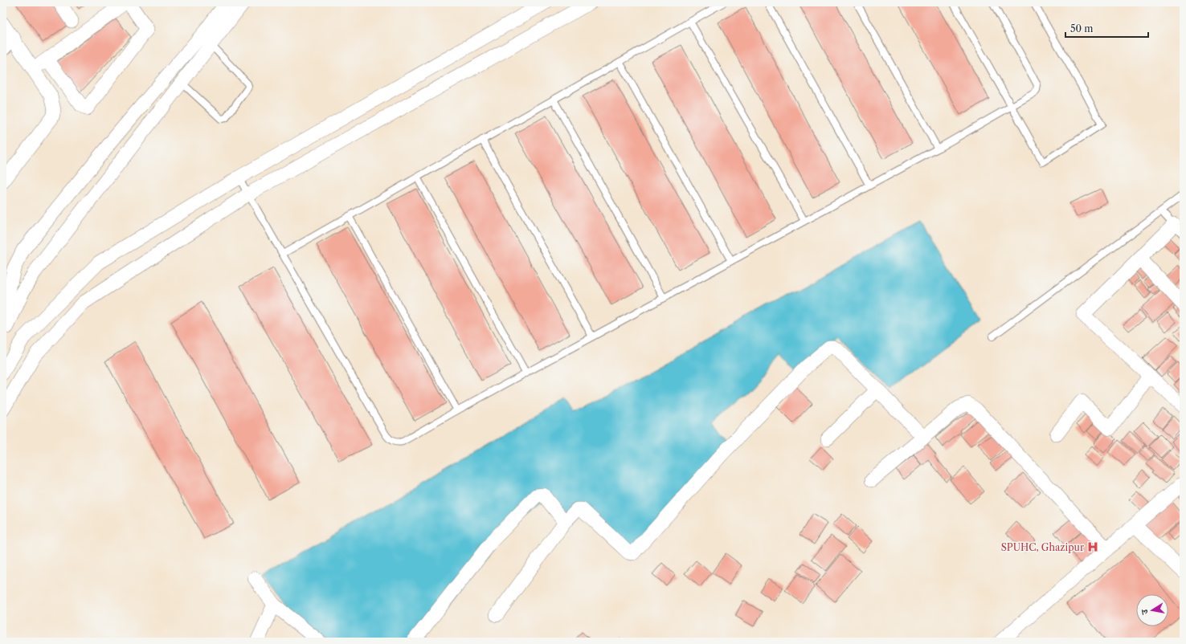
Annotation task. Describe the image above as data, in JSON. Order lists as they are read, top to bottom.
{
  "places": {
    "hospital": ["SPUHC, Ghazipur"]
  },
  "scale_bar": "50 m",
  "north": "left"
}
